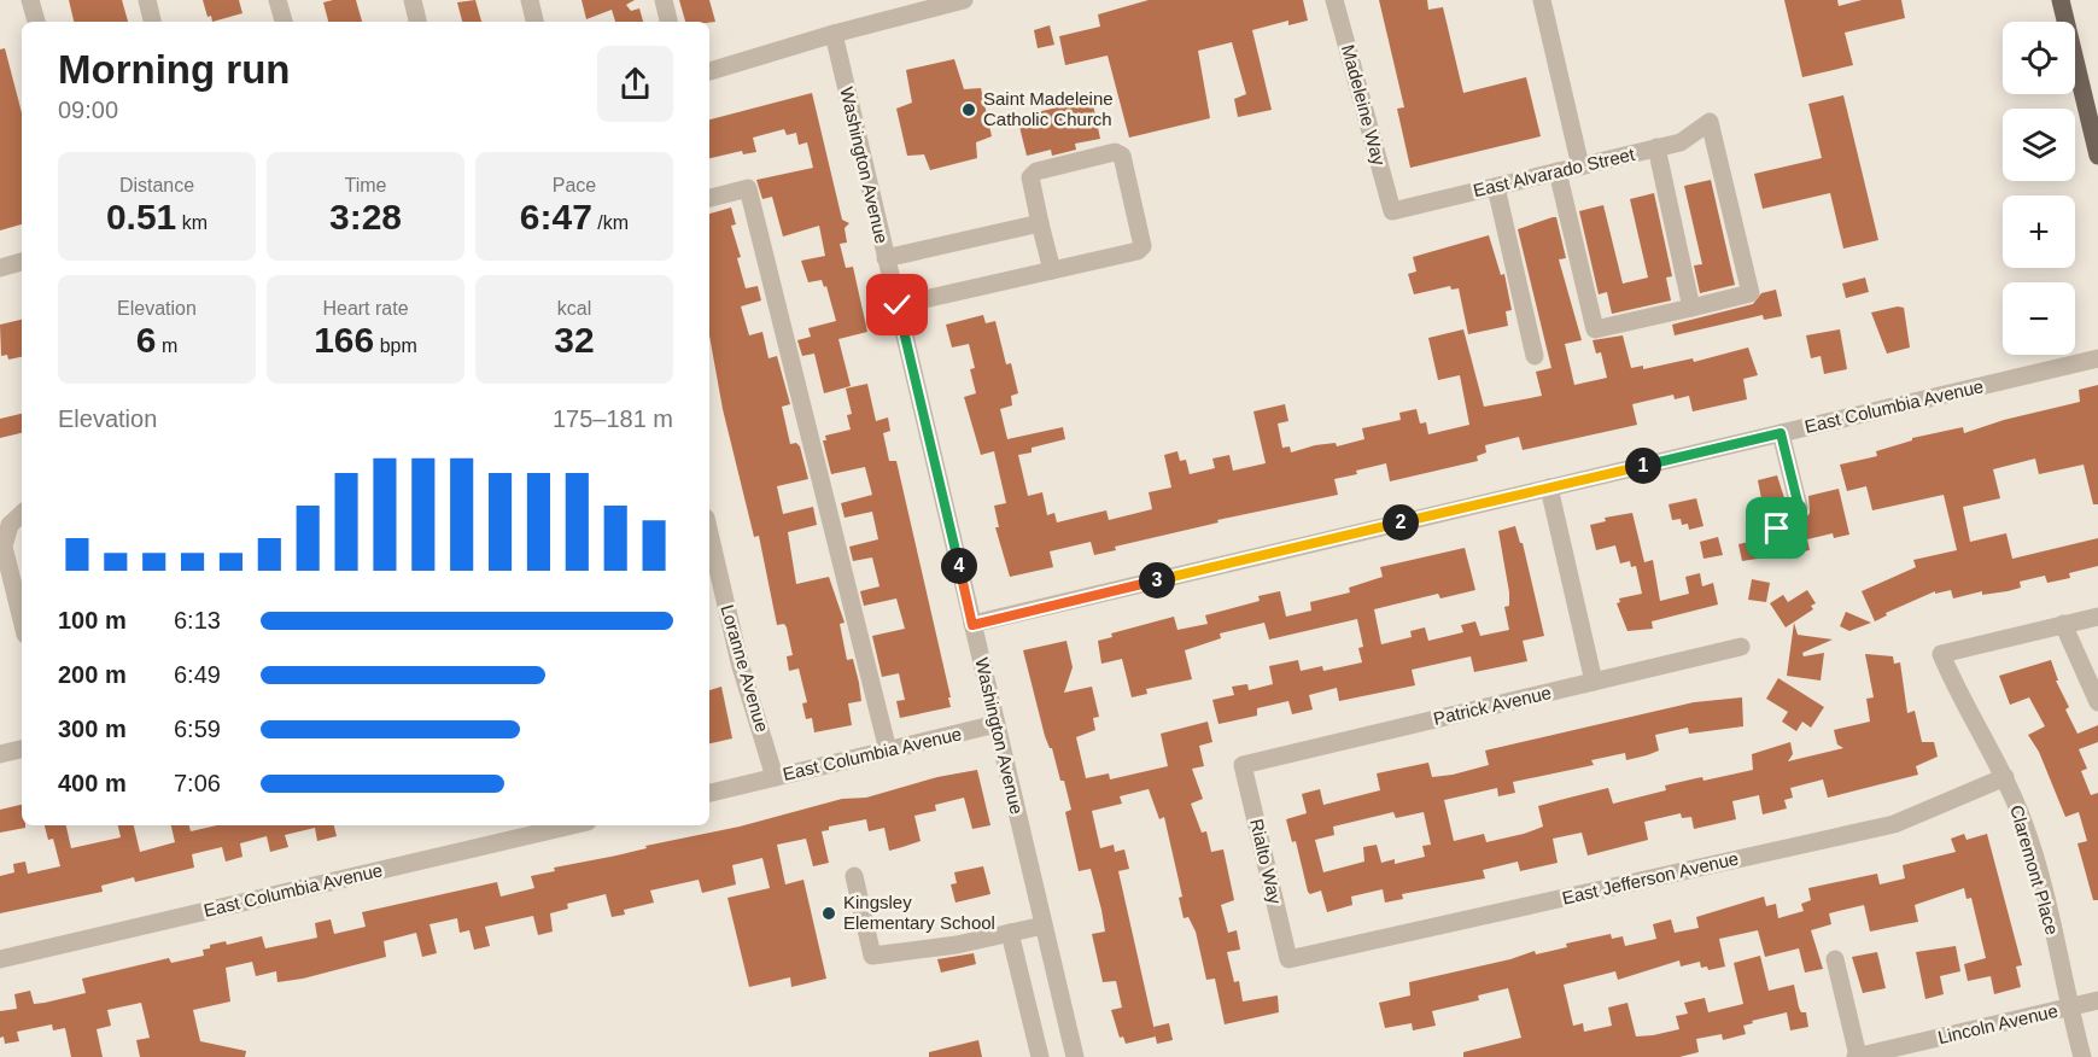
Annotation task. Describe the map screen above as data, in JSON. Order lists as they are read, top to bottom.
{
  "streets": {
    "street": [
      "Madeleine Way",
      "Washington Avenue",
      "East Alvarado Street",
      "East Columbia Avenue",
      "Loranne Avenue",
      "Patrick Avenue",
      "Rialto Way",
      "Claremont Place",
      "East Jefferson Avenue",
      "Lincoln Avenue"
    ]
  },
  "crossings": [
    ["Madeleine Way", "East Alvarado Street"],
    ["Washington Avenue", "East Columbia Avenue"],
    ["East Columbia Avenue", "Loranne Avenue"],
    ["Patrick Avenue", "Rialto Way"],
    ["Rialto Way", "East Jefferson Avenue"],
    ["Claremont Place", "East Jefferson Avenue"],
    ["Claremont Place", "Lincoln Avenue"]
  ],
  "places": ["Saint Madeleine Catholic Church", "Kingsley Elementary School"],
  "page": {
    "map_buttons": ["+", "−"],
    "heading": ["Morning run", "09:00"],
    "stats": [
      ["Distance", "0.51 km"],
      ["Time", "3:28"],
      ["Pace", "6:47 /km"],
      ["Elevation", "6 m"],
      ["Heart rate", "166 bpm"],
      ["kcal", "32"]
    ],
    "chart": ["Elevation", "175–181 m"],
    "pins": [
      "1",
      "2",
      "4",
      "3"
    ],
    "list": [
      {
        "name": "100 m",
        "note": "6:13"
      },
      {
        "name": "200 m",
        "note": "6:49"
      },
      {
        "name": "300 m",
        "note": "6:59"
      },
      {
        "name": "400 m",
        "note": "7:06"
      }
    ]
  }
}
